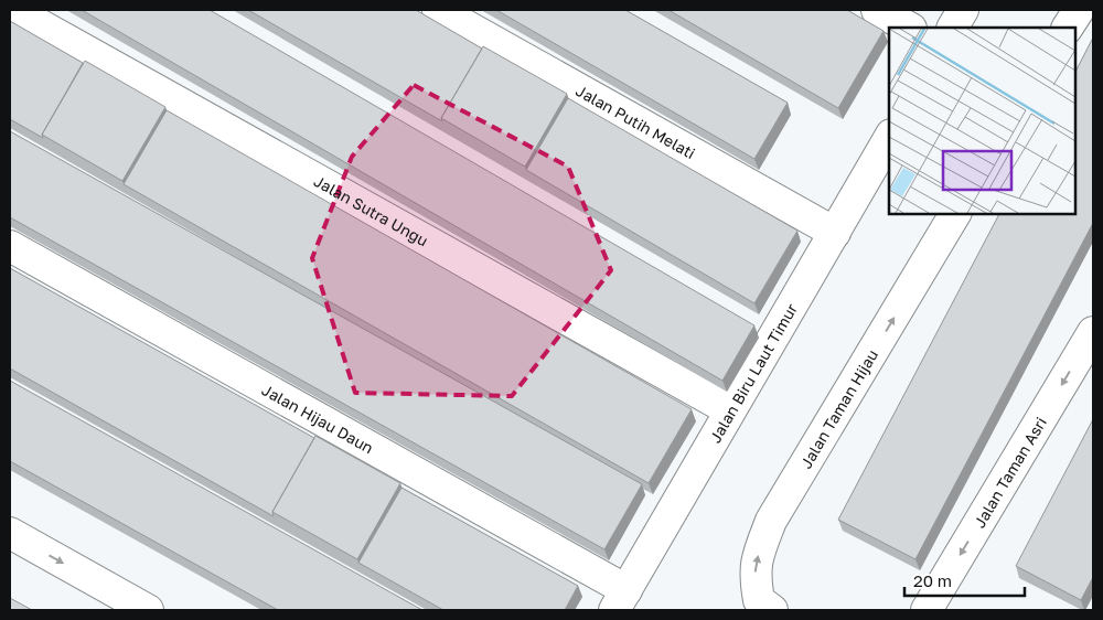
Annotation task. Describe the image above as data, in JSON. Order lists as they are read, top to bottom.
{
  "streets": {
    "street": [
      "Jalan Putih Melati",
      "Jalan Sutra Ungu",
      "Jalan Biru Laut Timur",
      "Jalan Taman Hijau",
      "Jalan Hijau Daun",
      "Jalan Taman Asri"
    ]
  },
  "crossings": [
    ["Jalan Putih Melati", "Jalan Biru Laut Timur"],
    ["Jalan Sutra Ungu", "Jalan Biru Laut Timur"],
    ["Jalan Biru Laut Timur", "Jalan Hijau Daun"]
  ],
  "one_way": ["Jalan Taman Hijau", "Jalan Taman Asri"],
  "scale_bar": "20 m"
}
